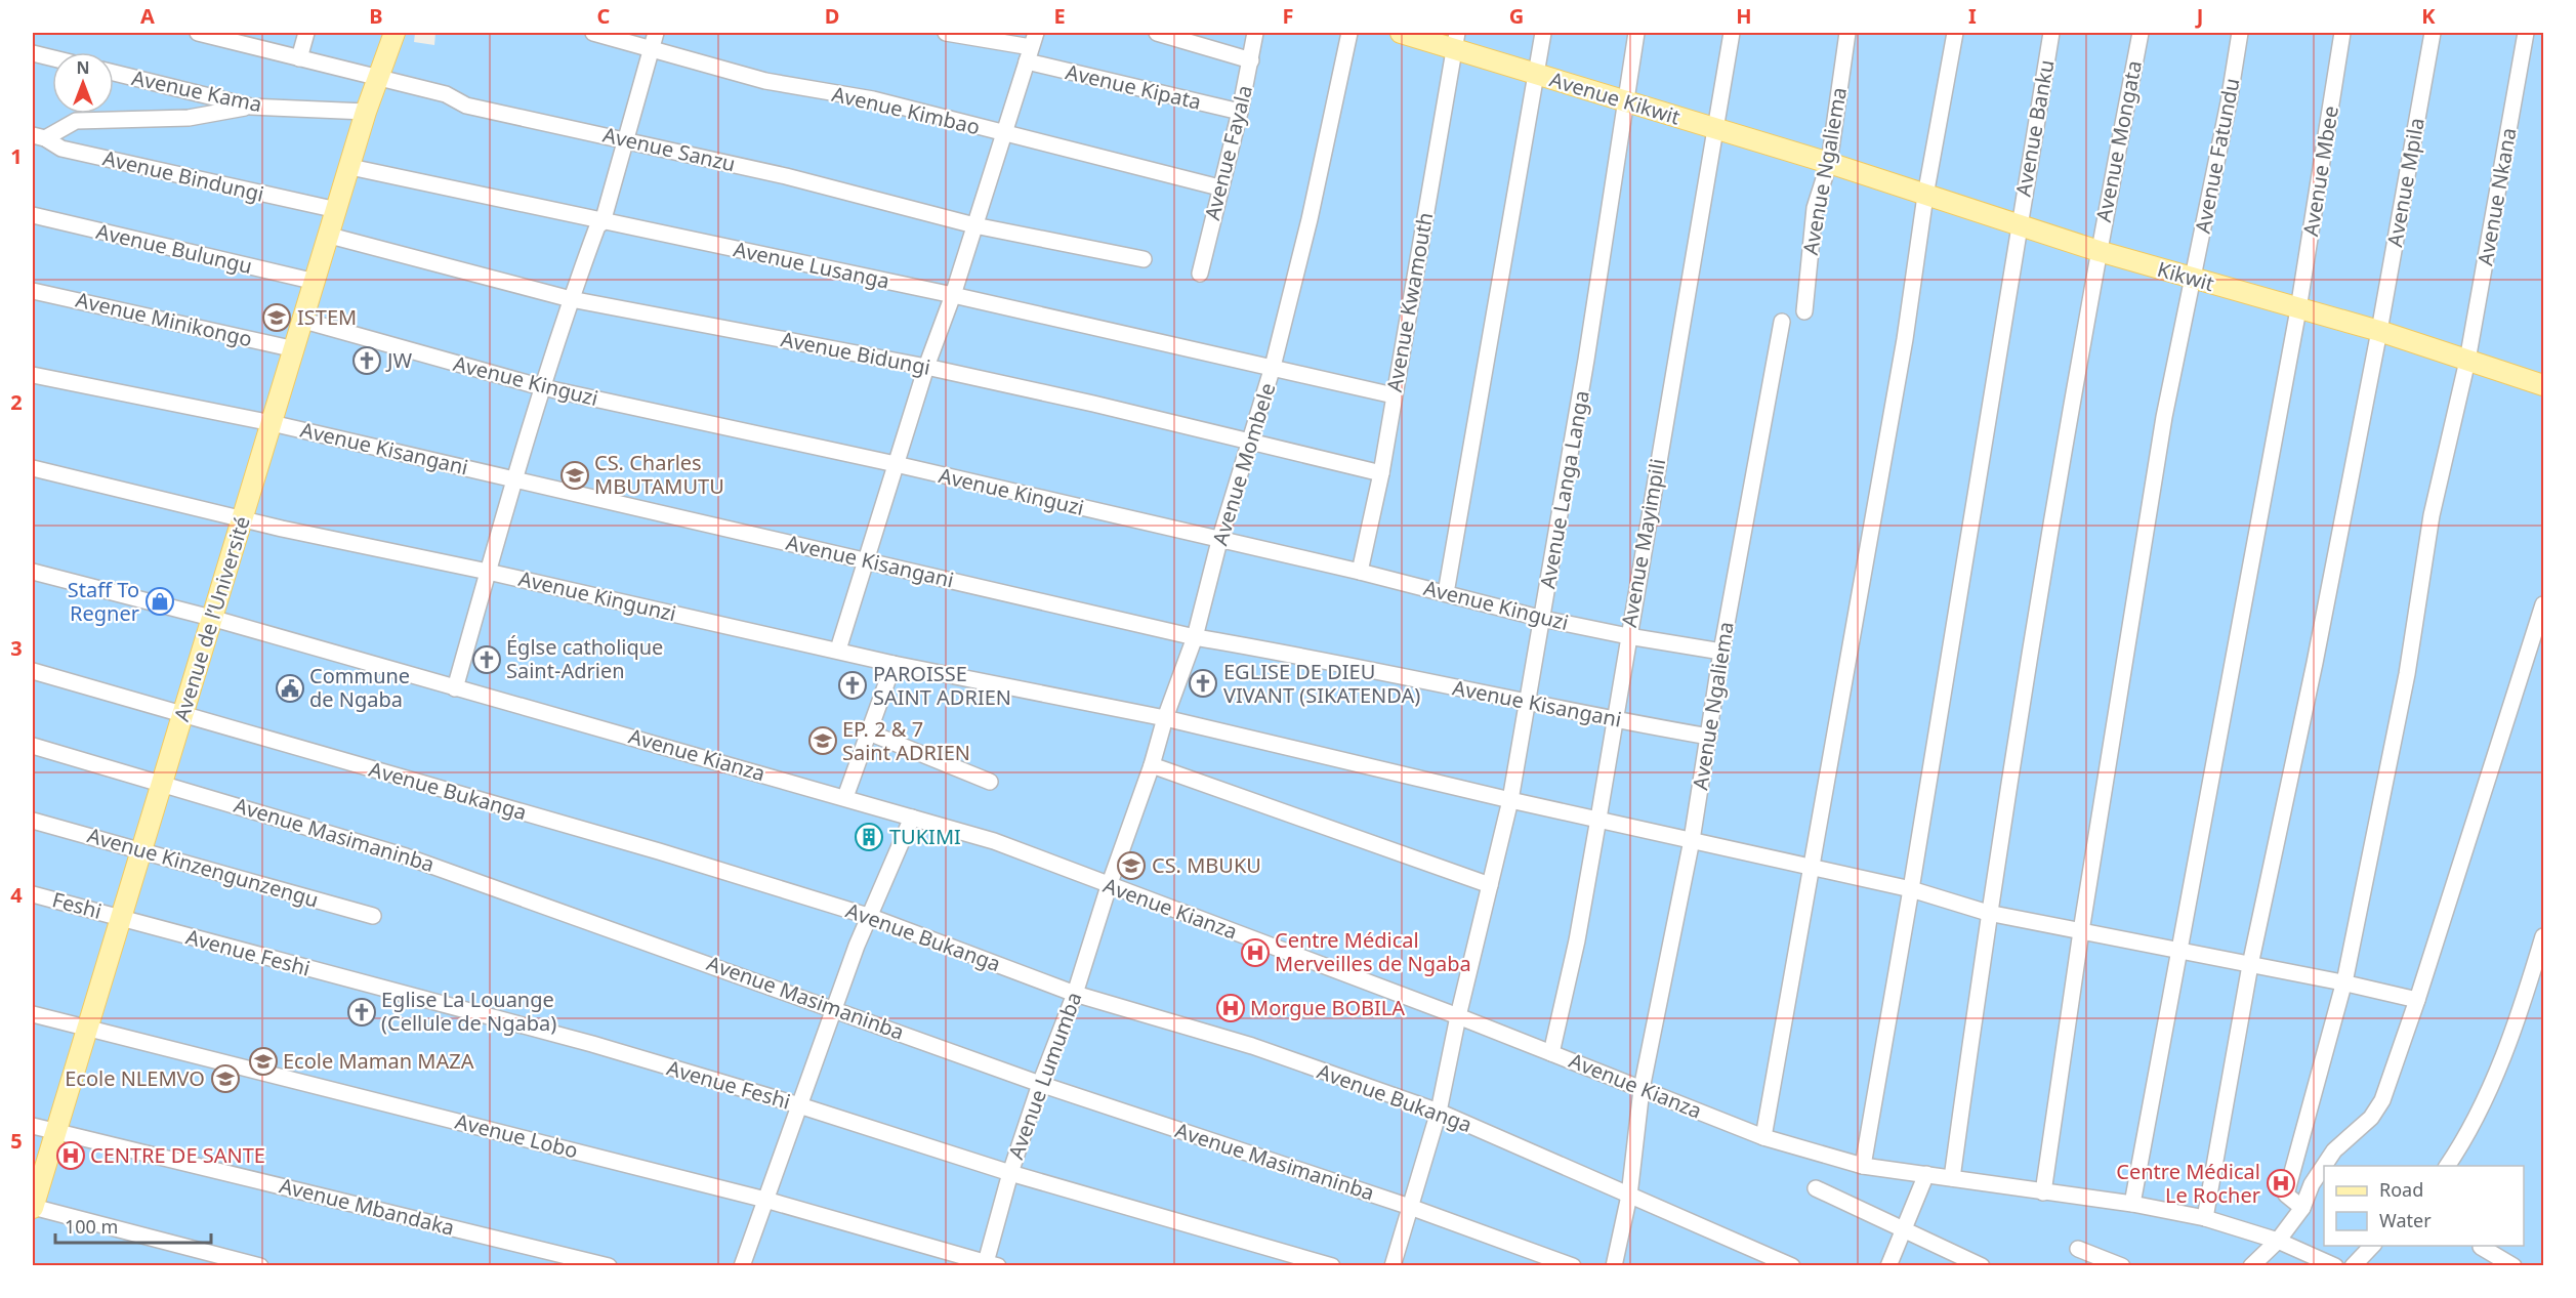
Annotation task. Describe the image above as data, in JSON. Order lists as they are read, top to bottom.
{
  "streets": {
    "main road": ["Avenue Kikwit", "Kikwit", "Avenue de l’Université"],
    "street": [
      "Avenue Kipata",
      "Avenue Kama",
      "Avenue Kimbao",
      "Avenue Banku",
      "Avenue Mongata",
      "Avenue Sanzu",
      "Avenue Fayala",
      "Avenue Fatundu",
      "Avenue Ngaliema",
      "Avenue Mbee",
      "Avenue Bindungi",
      "Avenue Mpila",
      "Avenue Nkana",
      "Avenue Bulungu",
      "Avenue Lusanga",
      "Avenue Kwamouth",
      "Avenue Minikongo",
      "Avenue Bidungi",
      "Avenue Kinguzi",
      "Avenue Kisangani",
      "Avenue Mombele",
      "Avenue Langa Langa",
      "Avenue Mayimpili",
      "Avenue Kingunzi",
      "Avenue Kianza",
      "Avenue Bukanga",
      "Avenue Masimaninba",
      "Avenue Kinzengunzengu",
      "Feshi",
      "Avenue Feshi",
      "Avenue Lumumba",
      "Avenue Lobo",
      "Avenue Mbandaka"
    ]
  },
  "crossings": [
    ["Avenue Kipata", "Avenue Fayala"],
    ["Avenue Kama", "Avenue de l’Université"],
    ["Avenue Kikwit", "Avenue Ngaliema"],
    ["Avenue Kikwit", "Kikwit"],
    ["Avenue Kikwit", "Avenue Kwamouth"],
    ["Avenue Kikwit", "Avenue Langa Langa"],
    ["Avenue Kikwit", "Avenue Mayimpili"],
    ["Avenue Kimbao", "Avenue Fayala"],
    ["Avenue Banku", "Kikwit"],
    ["Avenue Banku", "Avenue Kingunzi"],
    ["Avenue Banku", "Avenue Kianza"],
    ["Avenue Mongata", "Kikwit"],
    ["Avenue Mongata", "Avenue Kingunzi"],
    ["Avenue Mongata", "Avenue Kianza"],
    ["Avenue Sanzu", "Avenue de l’Université"],
    ["Avenue Fatundu", "Kikwit"],
    ["Avenue Fatundu", "Avenue Kingunzi"],
    ["Avenue Fatundu", "Avenue Kianza"],
    ["Avenue Ngaliema", "Kikwit"],
    ["Avenue Ngaliema", "Avenue Kinguzi"],
    ["Avenue Ngaliema", "Avenue Kisangani"],
    ["Avenue Ngaliema", "Avenue Kingunzi"],
    ["Avenue Ngaliema", "Avenue Kianza"],
    ["Avenue Ngaliema", "Avenue Bukanga"],
    ["Avenue Mbee", "Kikwit"],
    ["Avenue Mbee", "Avenue Kingunzi"],
    ["Avenue Mbee", "Avenue Kianza"],
    ["Avenue Bindungi", "Avenue de l’Université"],
    ["Avenue Mpila", "Kikwit"],
    ["Avenue Mpila", "Avenue Kingunzi"],
    ["Avenue Mpila", "Avenue Kianza"],
    ["Avenue Nkana", "Kikwit"],
    ["Avenue Nkana", "Avenue Kingunzi"],
    ["Avenue Bulungu", "Avenue de l’Université"],
    ["Avenue Lusanga", "Avenue Kwamouth"],
    ["Avenue Lusanga", "Avenue Mombele"],
    ["Avenue Lusanga", "Avenue de l’Université"],
    ["Avenue Kwamouth", "Avenue Bidungi"],
    ["Avenue Kwamouth", "Avenue Kinguzi"],
    ["Avenue Minikongo", "Avenue de l’Université"],
    ["Avenue Bidungi", "Avenue Mombele"],
    ["Avenue Bidungi", "Avenue de l’Université"],
    ["Avenue Kinguzi", "Avenue Mombele"],
    ["Avenue Kinguzi", "Avenue Langa Langa"],
    ["Avenue Kinguzi", "Avenue Mayimpili"],
    ["Avenue Kinguzi", "Avenue de l’Université"],
    ["Avenue Kisangani", "Avenue Mombele"],
    ["Avenue Kisangani", "Avenue Langa Langa"],
    ["Avenue Kisangani", "Avenue Mayimpili"],
    ["Avenue Kisangani", "Avenue de l’Université"],
    ["Avenue Mombele", "Avenue Kingunzi"],
    ["Avenue Mombele", "Avenue Kianza"],
    ["Avenue Mombele", "Avenue Lumumba"],
    ["Avenue Langa Langa", "Avenue Kingunzi"],
    ["Avenue Langa Langa", "Avenue Kianza"],
    ["Avenue Langa Langa", "Avenue Bukanga"],
    ["Avenue Langa Langa", "Avenue Masimaninba"],
    ["Avenue Mayimpili", "Avenue Kingunzi"],
    ["Avenue Mayimpili", "Avenue Kianza"],
    ["Avenue Kingunzi", "Avenue de l’Université"],
    ["Avenue de l’Université", "Avenue Kianza"],
    ["Avenue de l’Université", "Avenue Bukanga"],
    ["Avenue de l’Université", "Avenue Masimaninba"],
    ["Avenue de l’Université", "Avenue Kinzengunzengu"],
    ["Avenue de l’Université", "Feshi"],
    ["Avenue de l’Université", "Avenue Feshi"],
    ["Avenue de l’Université", "Avenue Lobo"],
    ["Avenue de l’Université", "Avenue Mbandaka"],
    ["Avenue Kianza", "Avenue Lumumba"],
    ["Avenue Bukanga", "Avenue Lumumba"],
    ["Avenue Masimaninba", "Avenue Lumumba"],
    ["Feshi", "Avenue Feshi"],
    ["Avenue Feshi", "Avenue Lumumba"],
    ["Avenue Lumumba", "Avenue Lobo"]
  ],
  "places": {
    "school or university": [
      "ISTEM",
      "CS. Charles MBUTAMUTU",
      "EP. 2 & 7 Saint ADRIEN",
      "CS. MBUKU",
      "Ecole Maman MAZA",
      "Ecole NLEMVO"
    ],
    "church": [
      "JW",
      "Églse catholique Saint-Adrien",
      "EGLISE DE DIEU VIVANT (SIKATENDA)",
      "PAROISSE SAINT ADRIEN",
      "Eglise La Louange (Cellule de Ngaba)"
    ],
    "shop": ["Staff To Regner"],
    "public building": ["Commune de Ngaba"],
    "building": ["TUKIMI"],
    "hospital": [
      "Centre Médical Merveilles de Ngaba",
      "Morgue BOBILA",
      "CENTRE DE SANTE",
      "Centre Médical Le Rocher"
    ]
  },
  "legend": ["Road", "Water"],
  "scale_bar": "100 m",
  "north": "top",
  "grid": {
    "columns": [
      "A",
      "B",
      "C",
      "D",
      "E",
      "F",
      "G",
      "H",
      "I",
      "J",
      "K"
    ],
    "rows": [
      "1",
      "2",
      "3",
      "4",
      "5"
    ]
  }
}
